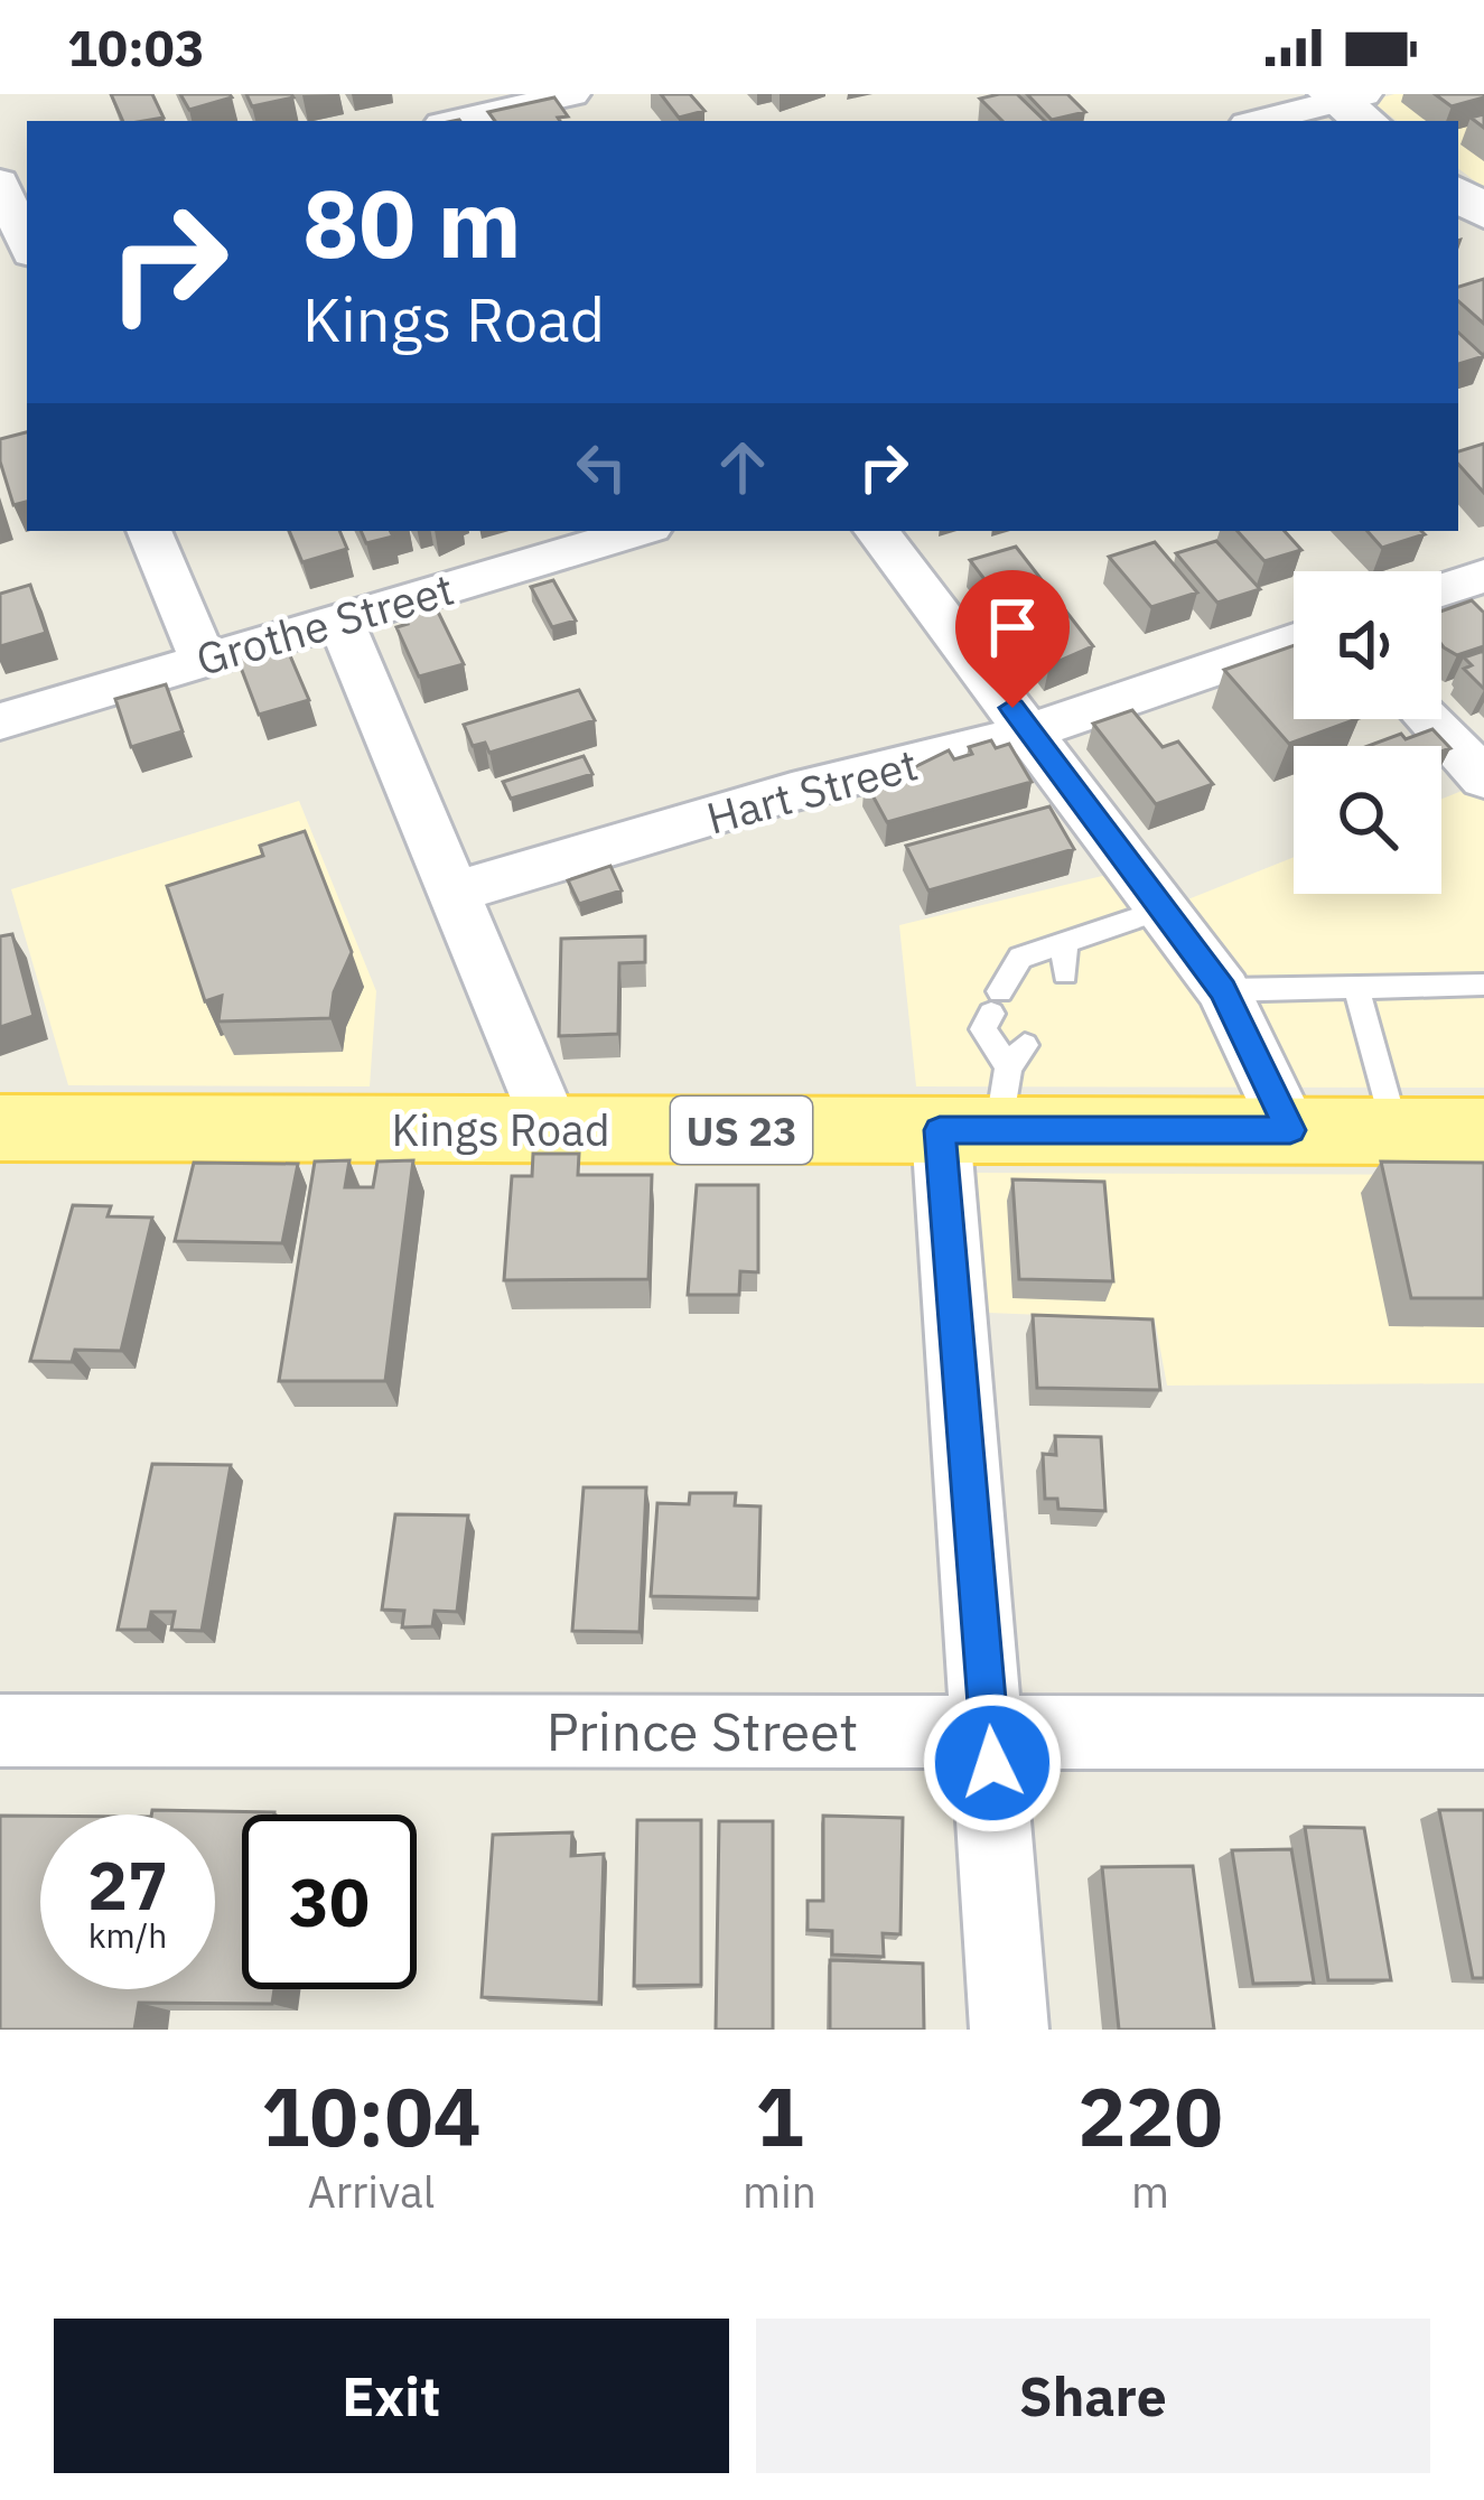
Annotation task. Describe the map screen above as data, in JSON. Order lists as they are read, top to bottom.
{
  "streets": {
    "main road": ["Kings Road", "US 23"],
    "street": ["Grothe Street", "Hart Street", "Prince Street"]
  },
  "page": {
    "status": "10:03",
    "turn": ["80 m", "Kings Road"],
    "speed": "27 km/h",
    "limit": "30",
    "eta": [
      "10:04",
      "Arrival",
      "1",
      "min",
      "220",
      "m"
    ],
    "buttons": ["Exit", "Share"]
  }
}
